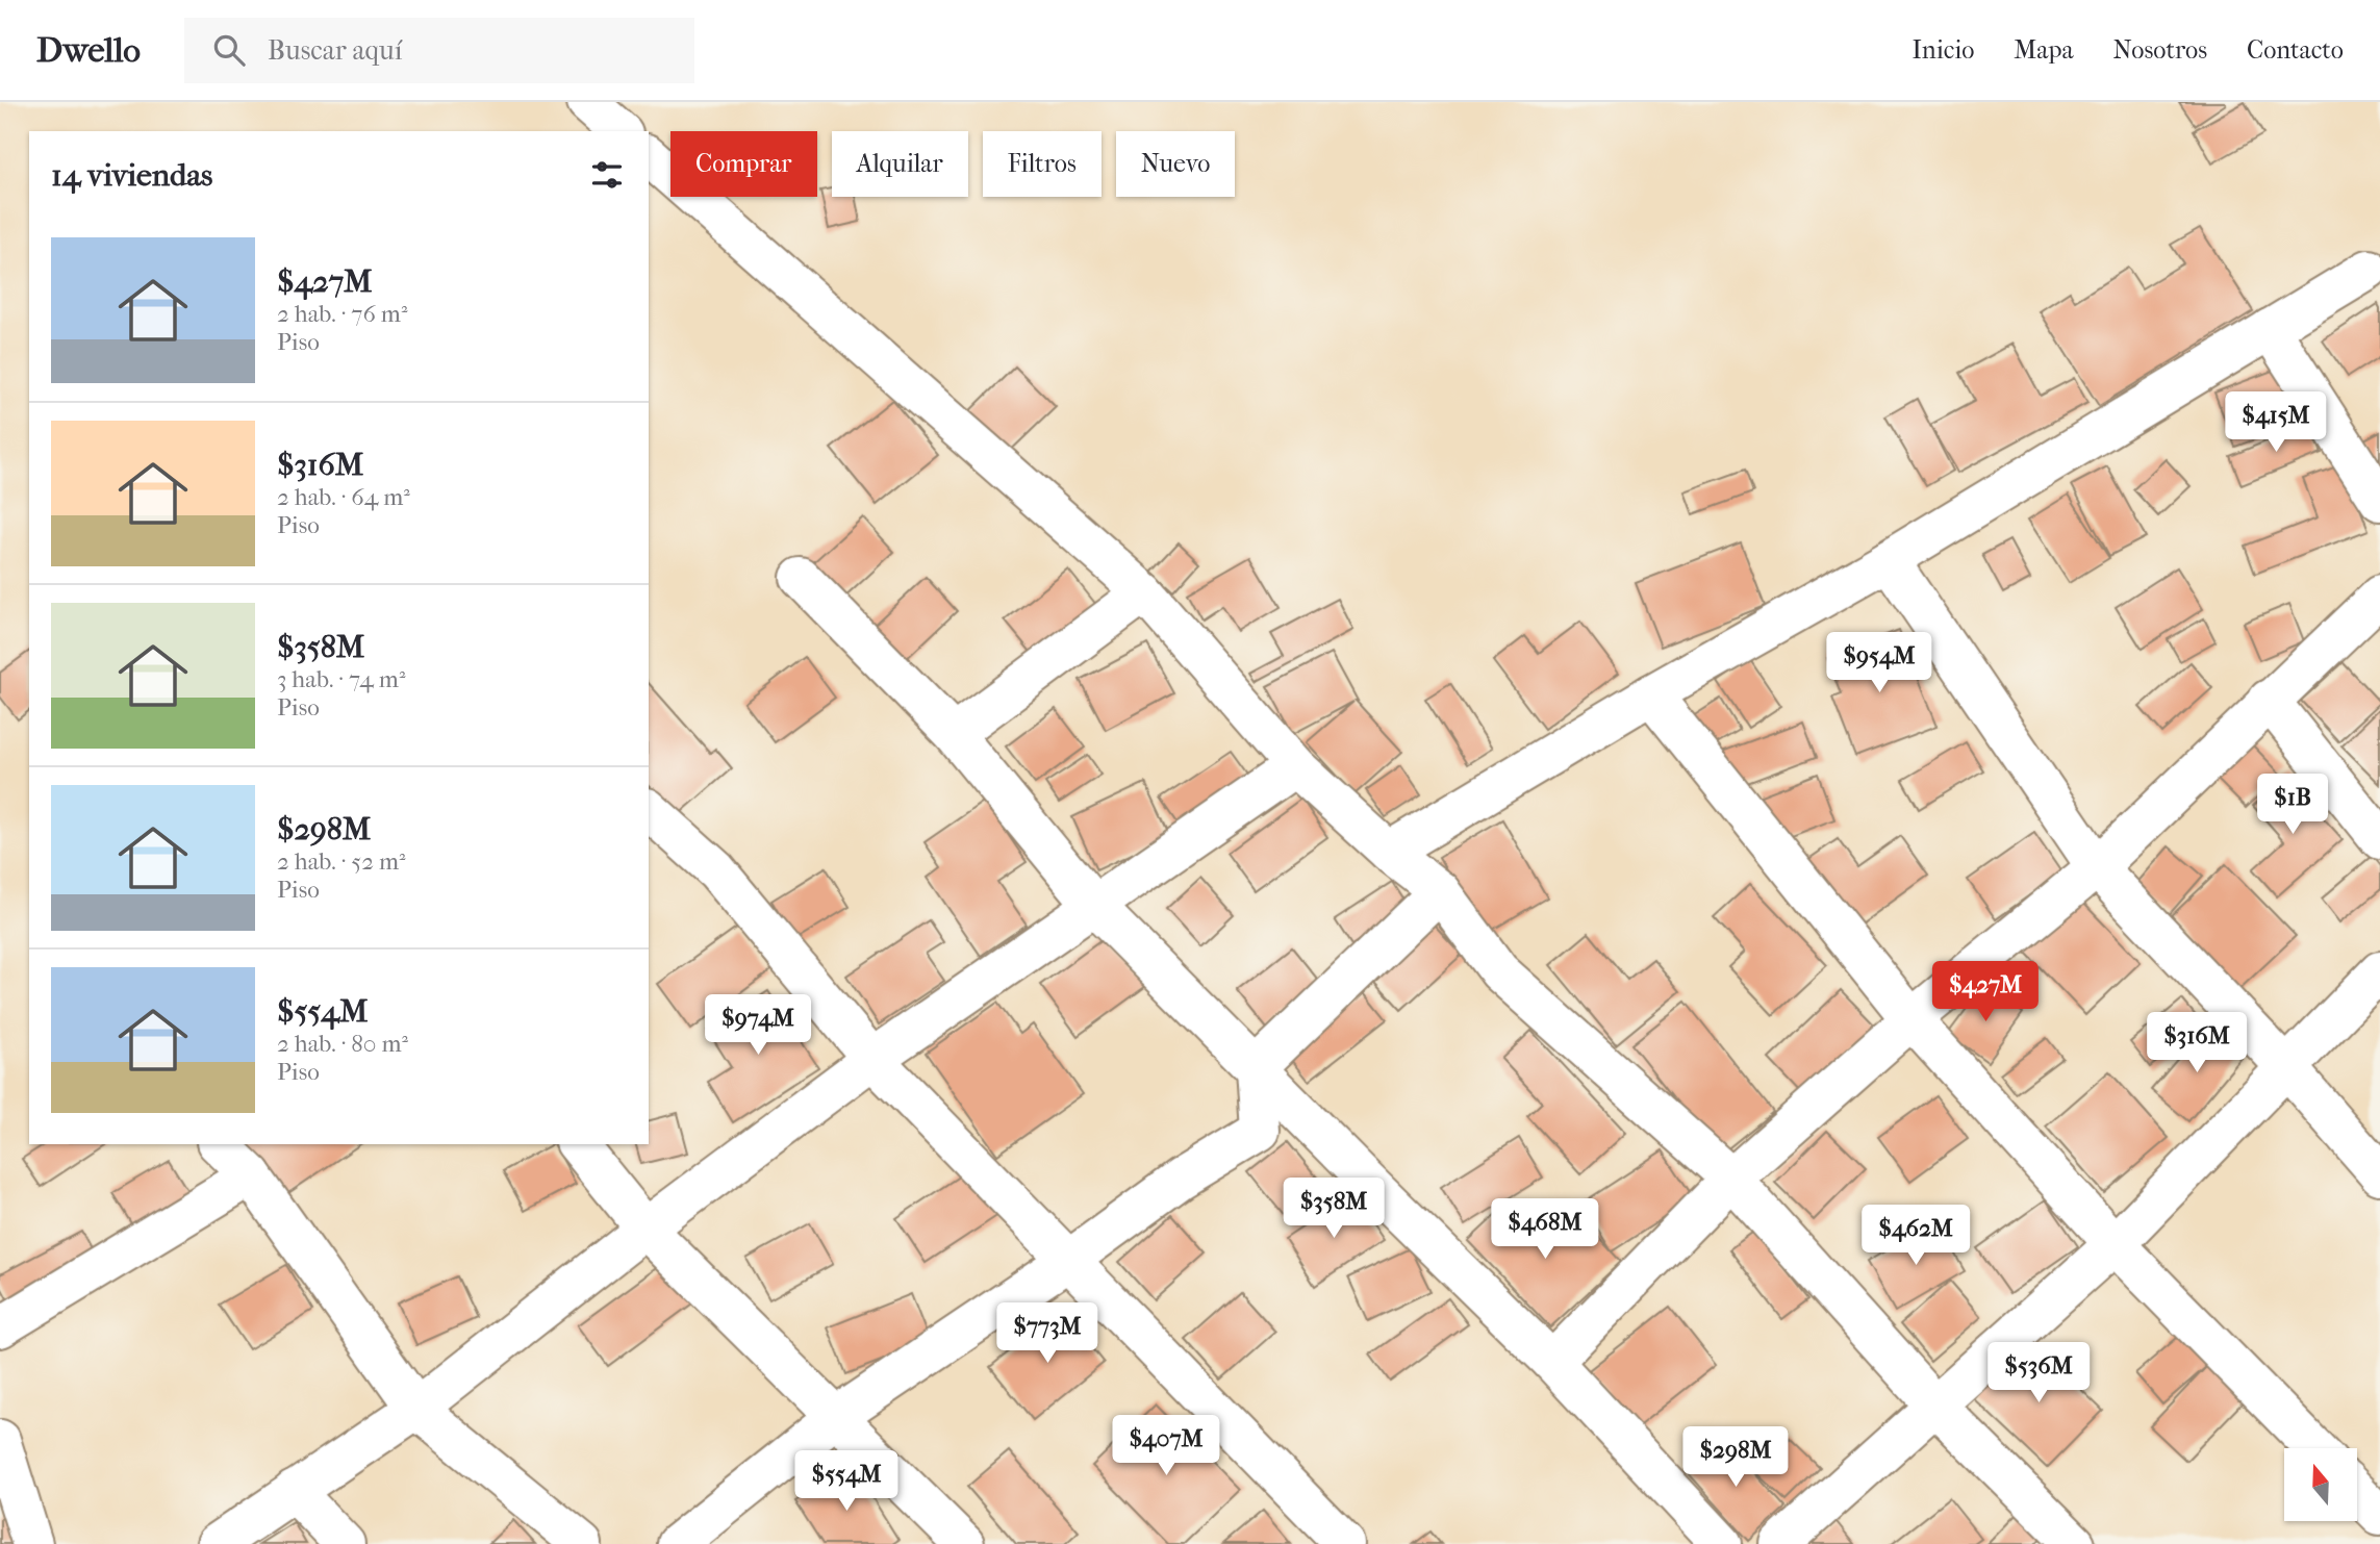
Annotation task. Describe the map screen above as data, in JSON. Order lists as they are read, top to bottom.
{
  "north": "top",
  "page": {
    "header": "Dwello",
    "search": "Buscar aquí",
    "nav": [
      "Inicio",
      "Mapa",
      "Nosotros",
      "Contacto"
    ],
    "chip": [
      "Comprar",
      "Alquilar",
      "Filtros",
      "Nuevo"
    ],
    "heading": "14 viviendas",
    "list": [
      {
        "name": "$427M",
        "note": "2 hab. · 76 m² · Piso"
      },
      {
        "name": "$316M",
        "note": "2 hab. · 64 m² · Piso"
      },
      {
        "name": "$358M",
        "note": "3 hab. · 74 m² · Piso"
      },
      {
        "name": "$298M",
        "note": "2 hab. · 52 m² · Piso"
      },
      {
        "name": "$554M",
        "note": "2 hab. · 80 m² · Piso"
      }
    ],
    "price": [
      "$415M",
      "$954M",
      "$1B",
      "$427M",
      "$974M",
      "$316M",
      "$358M",
      "$468M",
      "$462M",
      "$773M",
      "$536M",
      "$407M",
      "$298M",
      "$554M"
    ]
  }
}
